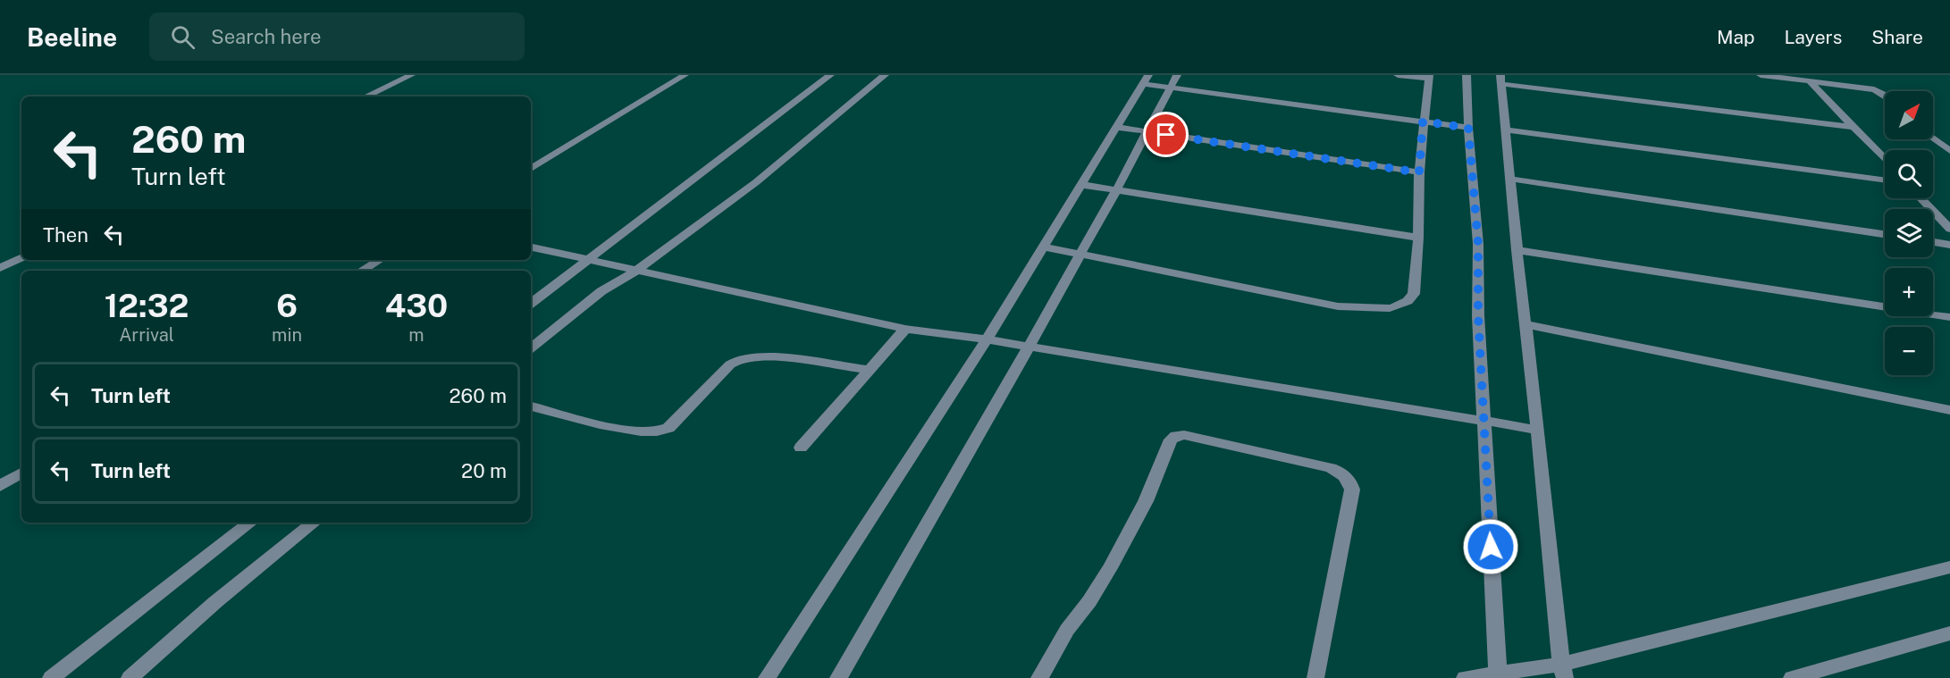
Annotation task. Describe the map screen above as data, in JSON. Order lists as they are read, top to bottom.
{
  "north": "top right",
  "page": {
    "header": "Beeline",
    "search": "Search here",
    "nav": ["Map", "Layers", "Share"],
    "map_buttons": ["+", "−"],
    "turn": ["260 m", "Turn left"],
    "then": "Then",
    "eta": [
      "12:32",
      "Arrival",
      "6",
      "min",
      "430",
      "m"
    ],
    "list": [
      {
        "name": "Turn left",
        "value": "260 m"
      },
      {
        "name": "Turn left",
        "value": "20 m"
      }
    ]
  }
}
